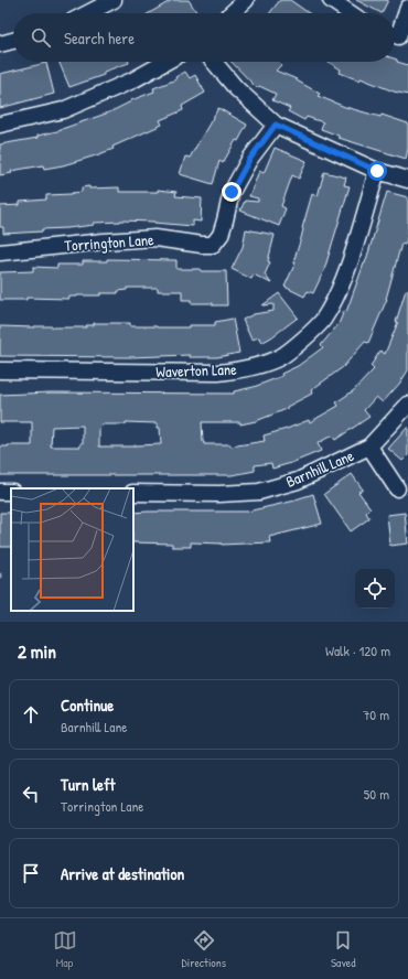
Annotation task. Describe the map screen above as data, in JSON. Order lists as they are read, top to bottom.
{
  "streets": {
    "street": ["Torrington Lane", "Waverton Lane", "Barnhill Lane"]
  },
  "page": {
    "search": "Search here",
    "heading": ["2 min", "Walk · 120 m"],
    "list": [
      ["Continue", "Barnhill Lane", "70 m"],
      ["Turn left", "Torrington Lane", "50 m"],
      "Arrive at destination"
    ],
    "nav": ["Map", "Directions", "Saved"]
  }
}
